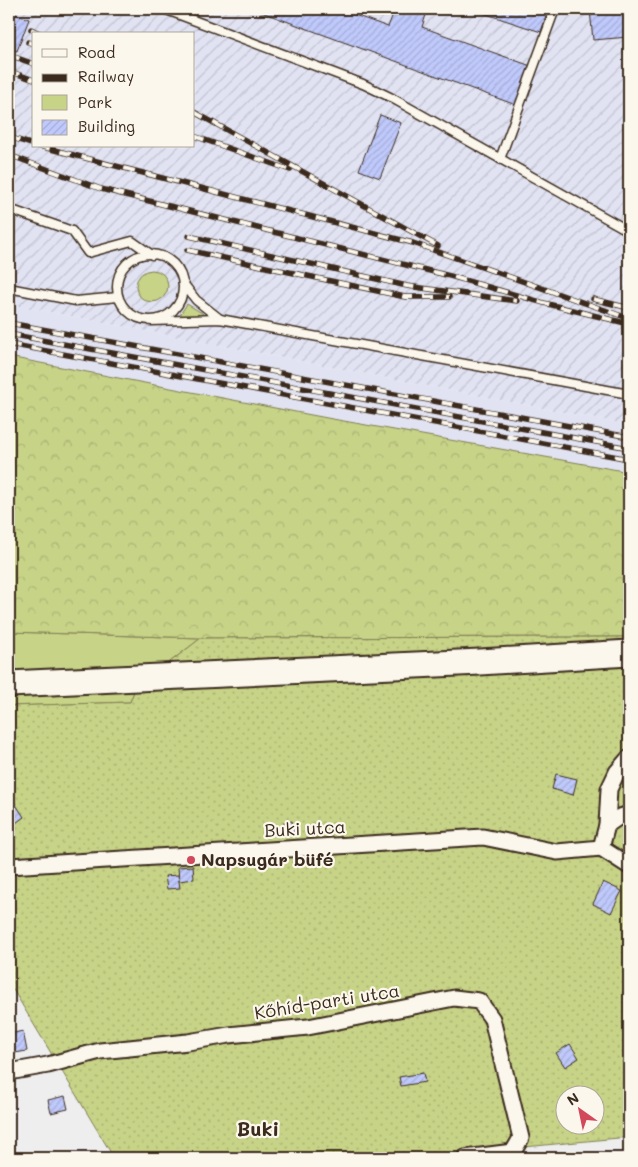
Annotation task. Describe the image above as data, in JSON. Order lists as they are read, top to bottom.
{
  "streets": {
    "street": ["Buki utca", "Kőhíd-parti utca"]
  },
  "districts": ["Buki"],
  "places": ["Napsugár büfé"],
  "legend": [
    "Road",
    "Railway",
    "Park",
    "Building"
  ],
  "north": "top left"
}
